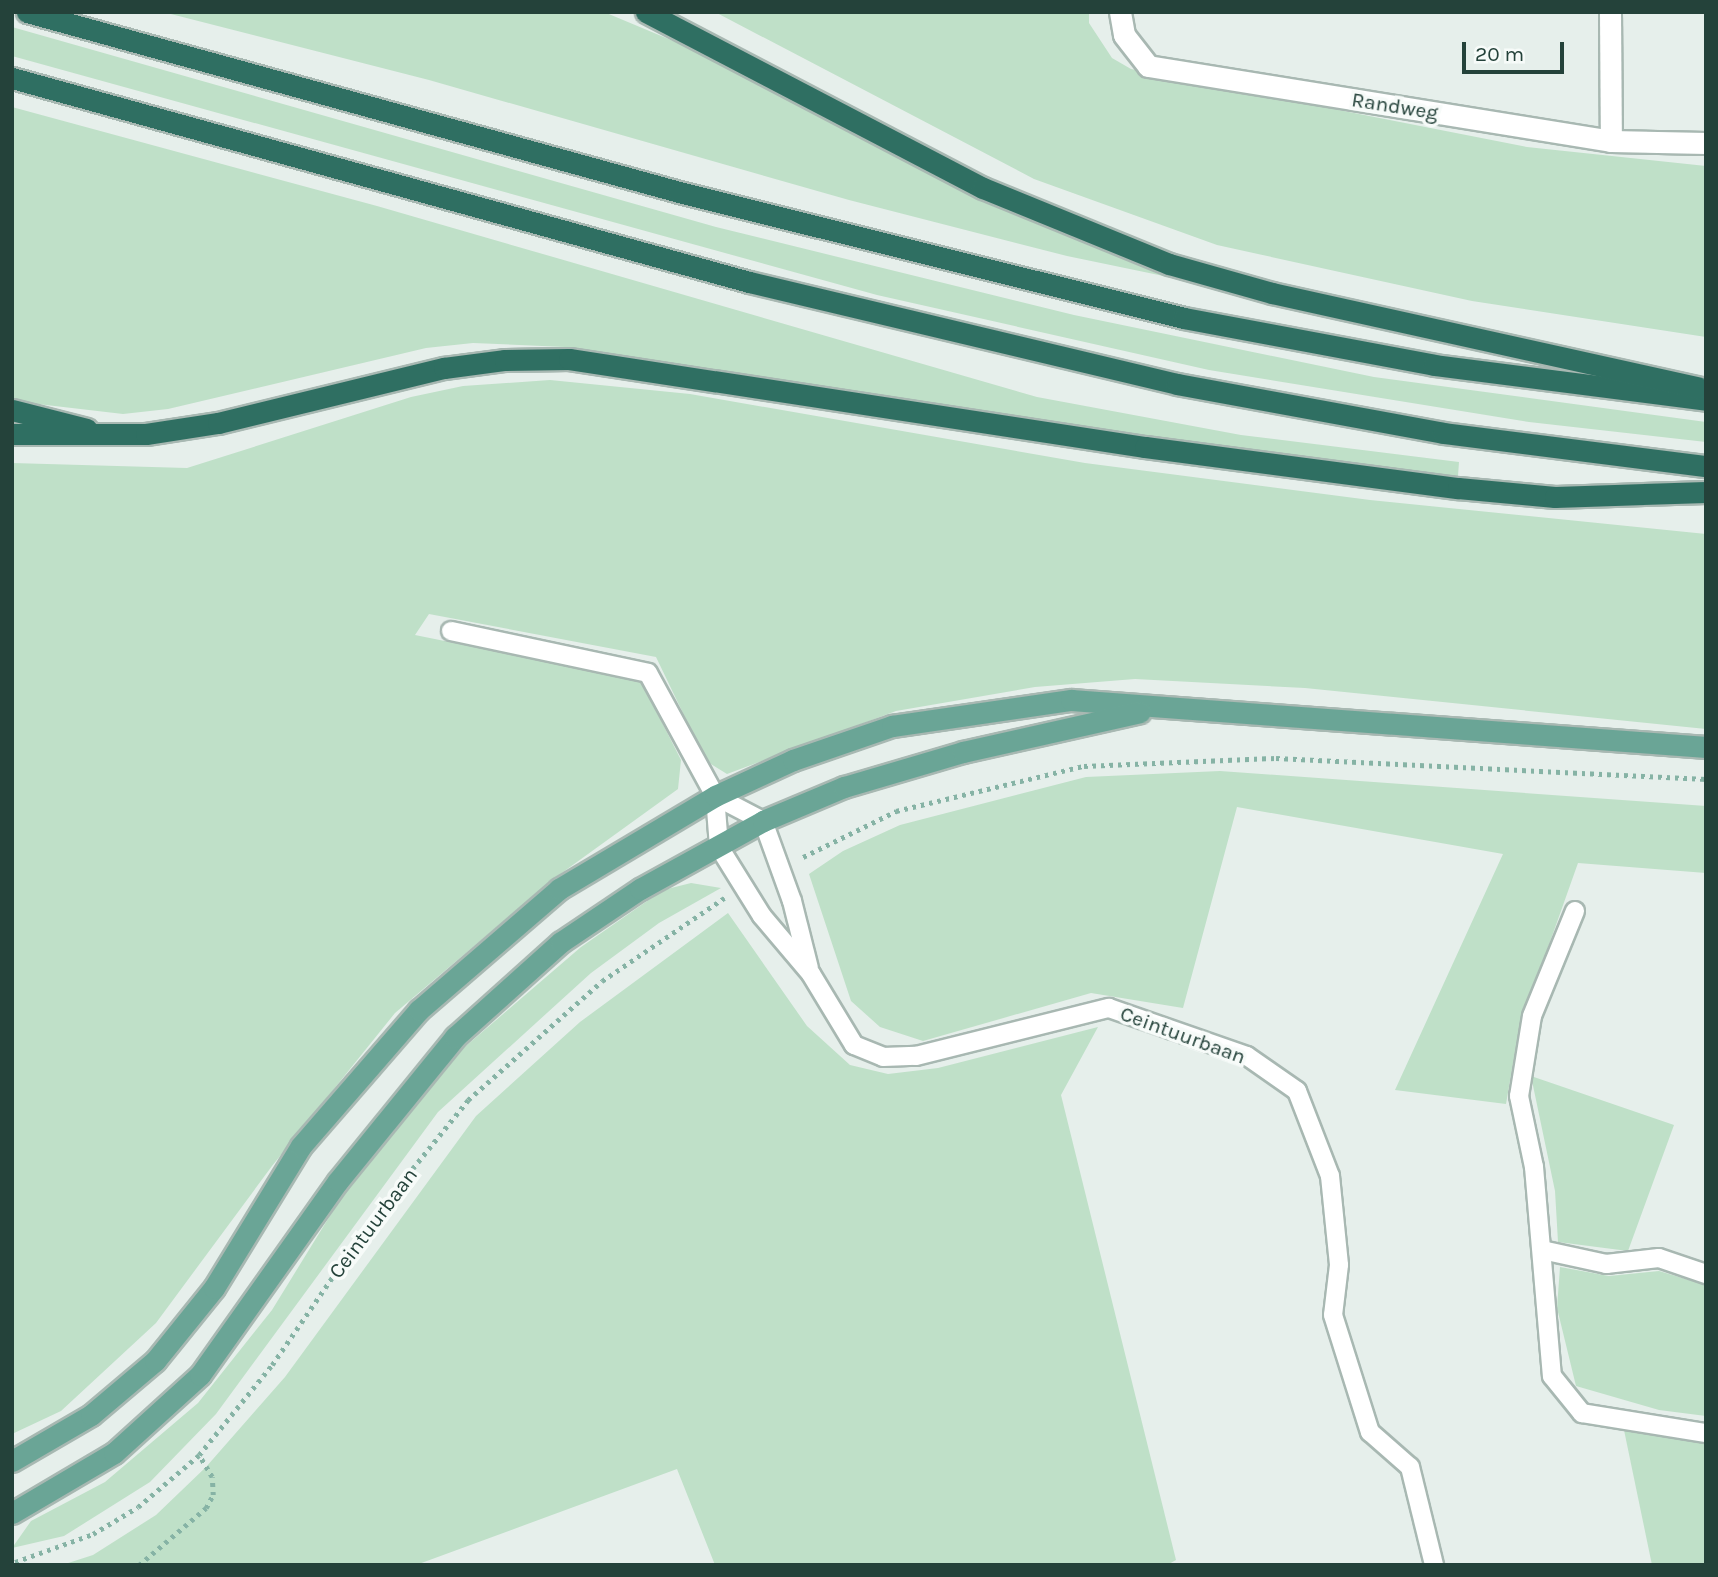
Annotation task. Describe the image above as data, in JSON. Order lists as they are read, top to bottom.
{
  "streets": {
    "street": ["Randweg"],
    "lane": ["Ceintuurbaan"]
  },
  "scale_bar": "20 m"
}
